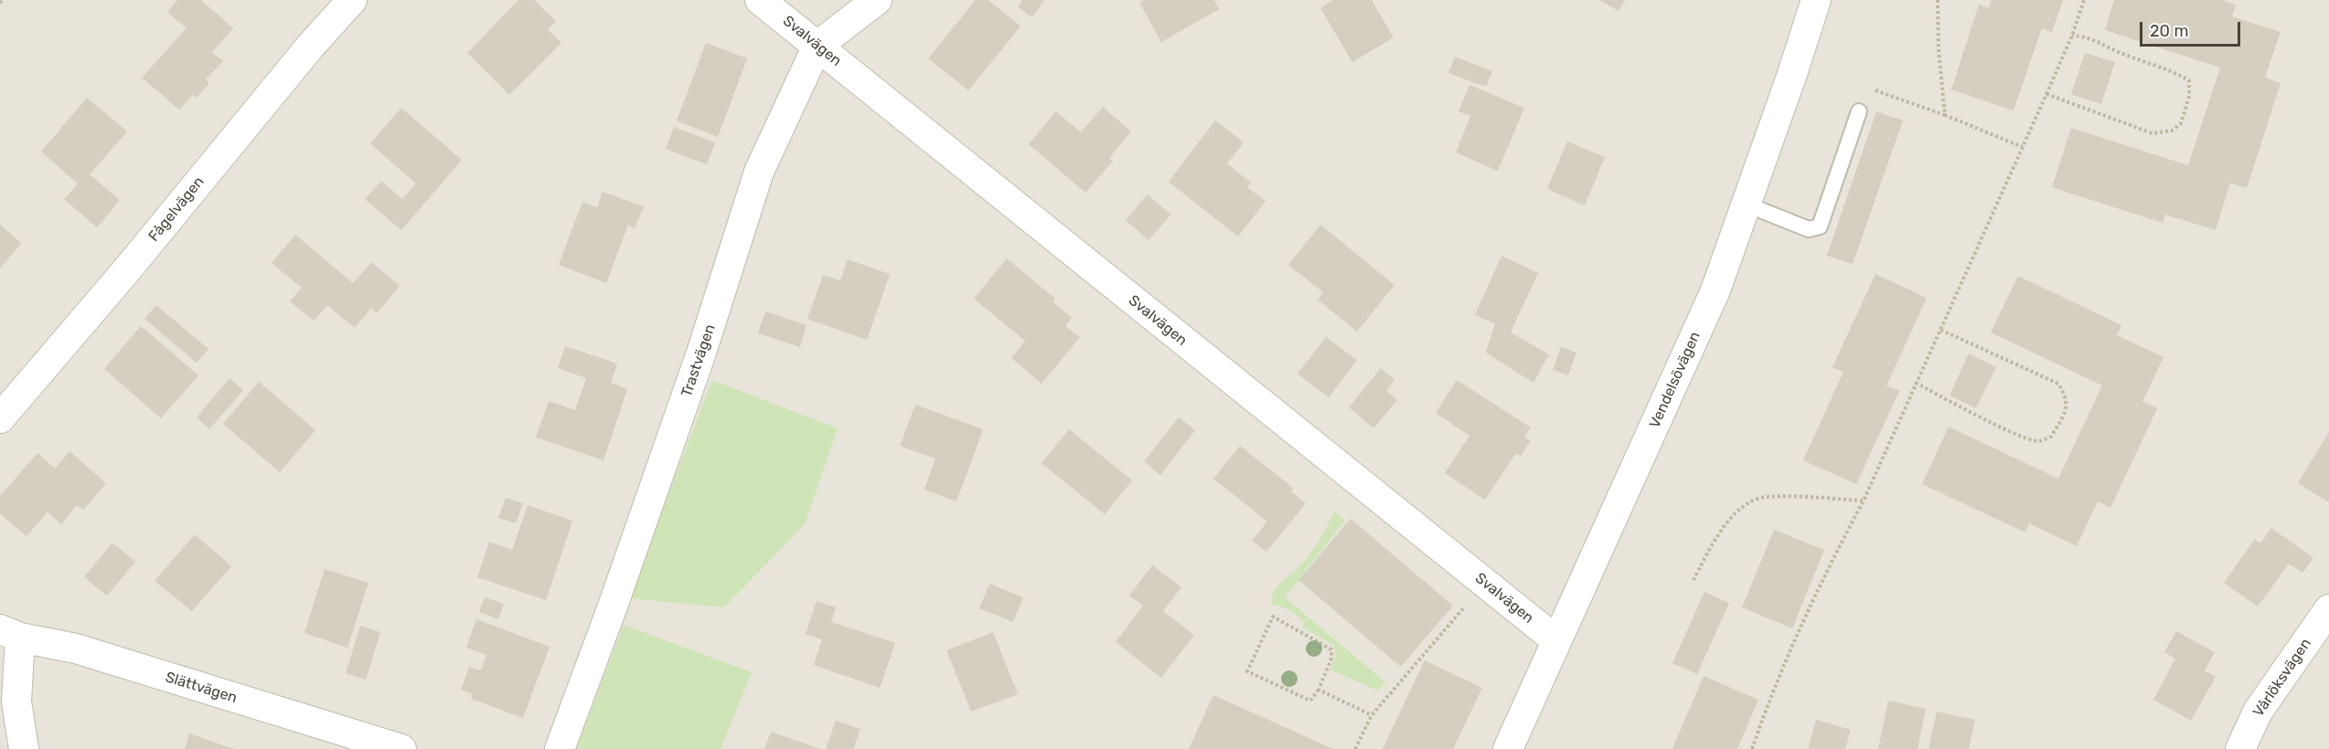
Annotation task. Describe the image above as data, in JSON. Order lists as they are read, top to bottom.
{
  "streets": {
    "street": [
      "Svalvägen",
      "Fågelvägen",
      "Trastvägen",
      "Vendelsövägen",
      "Vårlöksvägen",
      "Slättvägen"
    ]
  },
  "crossings": [
    ["Svalvägen", "Trastvägen"],
    ["Svalvägen", "Vendelsövägen"]
  ],
  "scale_bar": "20 m"
}
